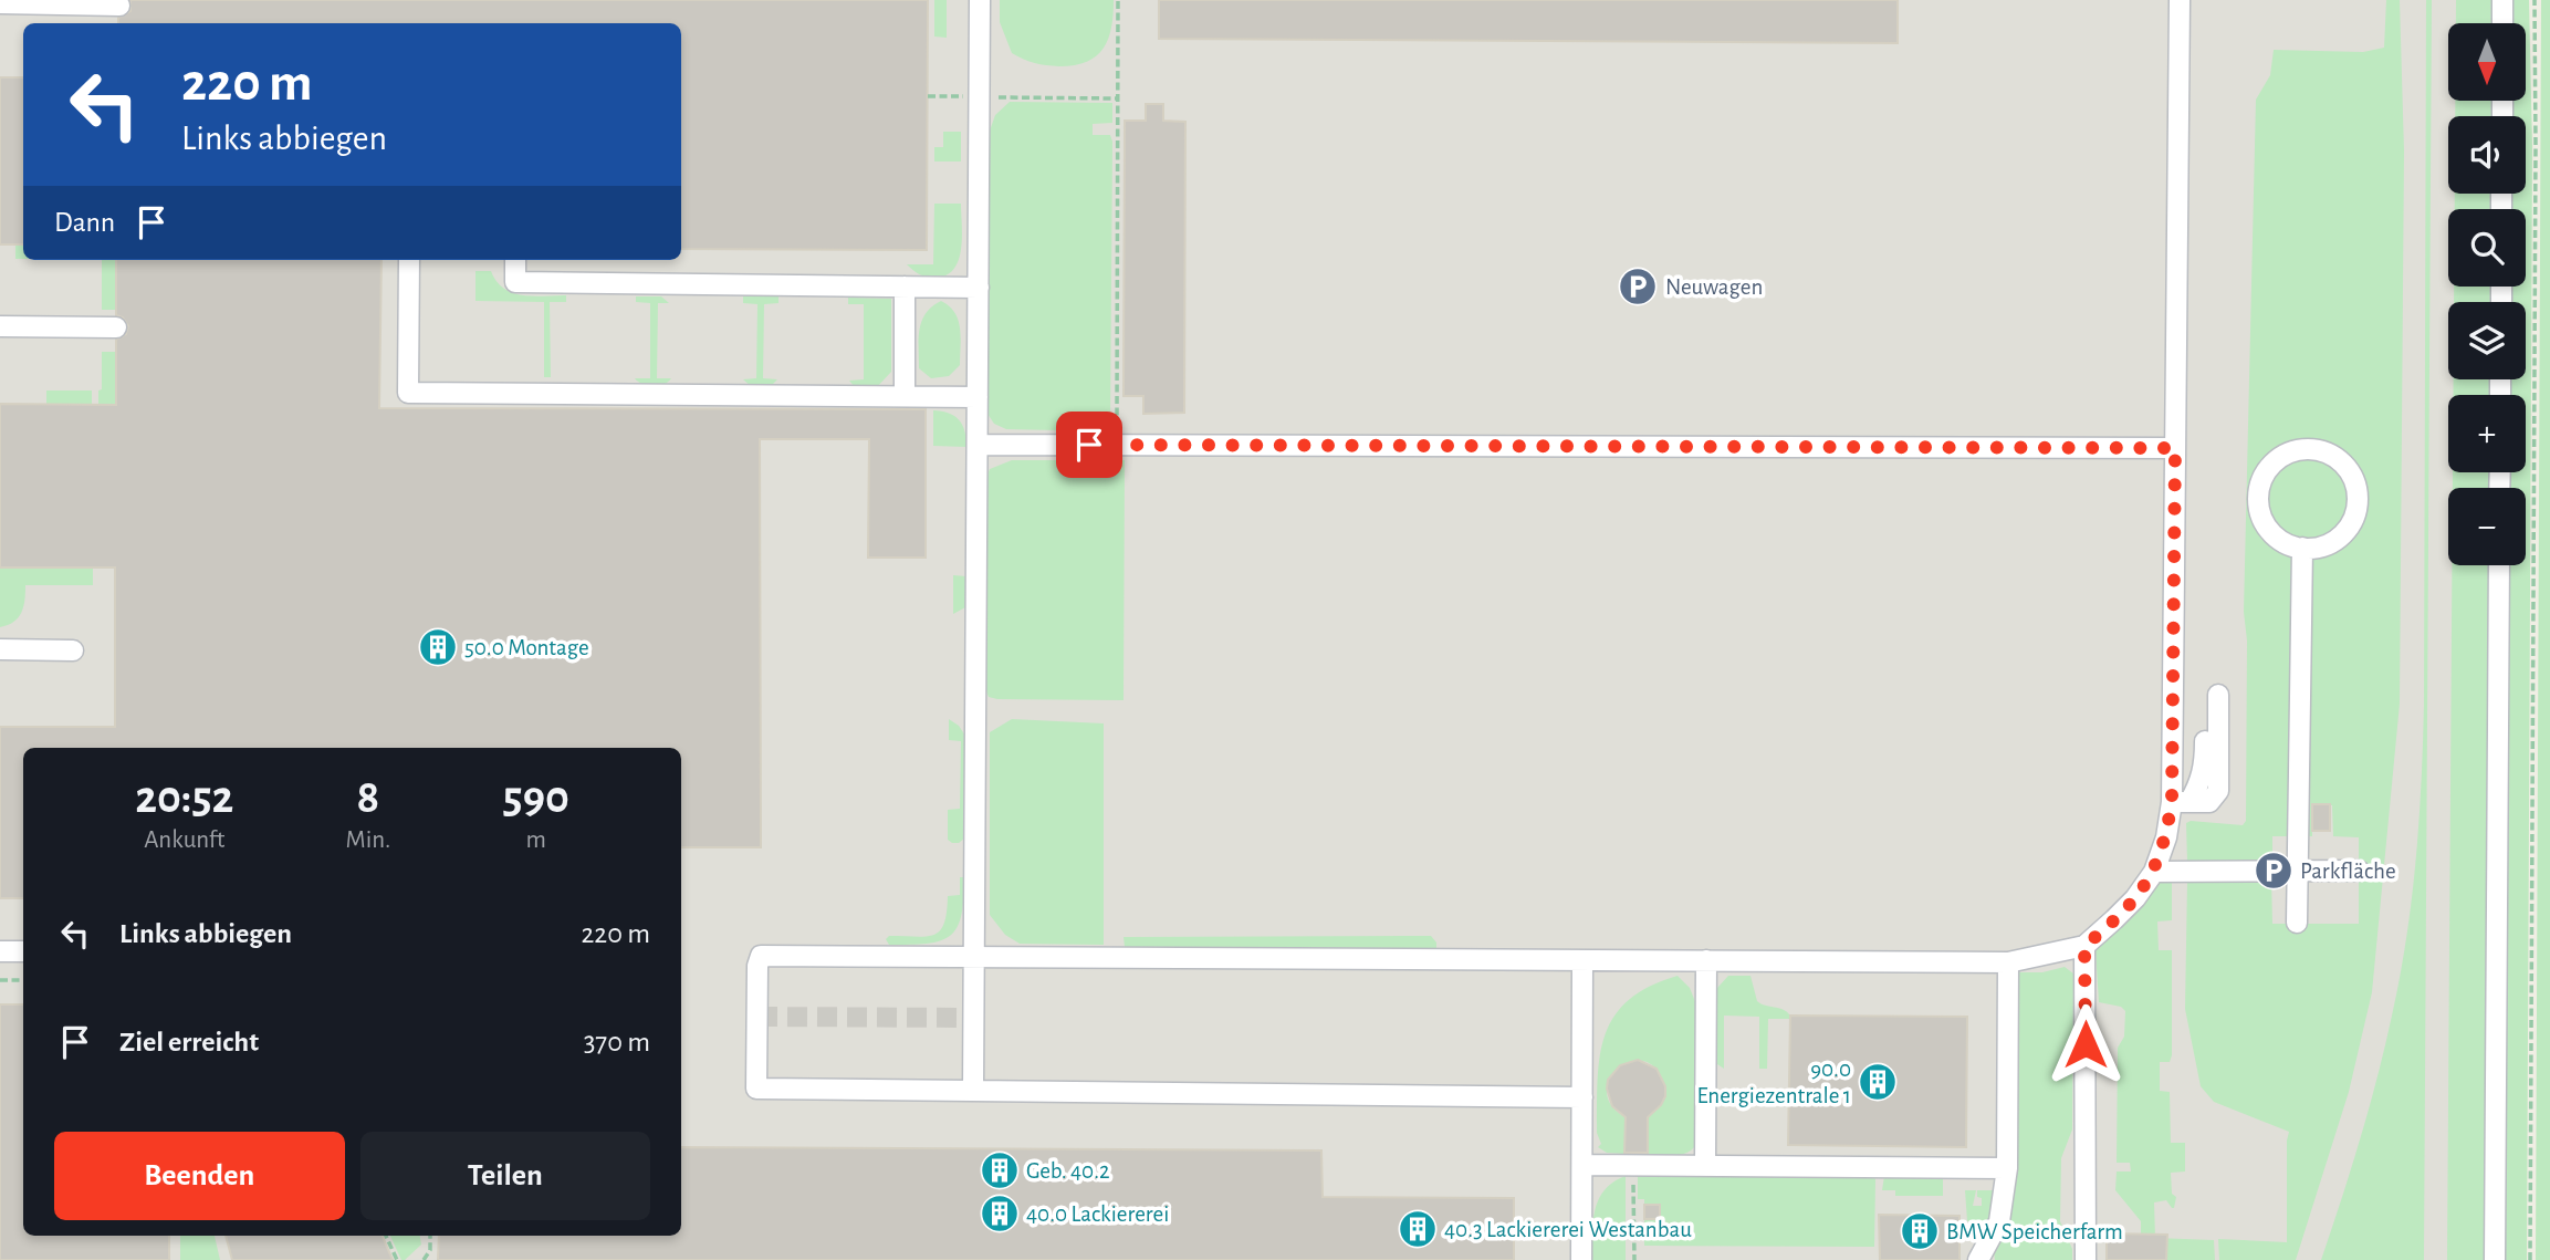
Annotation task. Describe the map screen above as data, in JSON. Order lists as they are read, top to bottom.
{
  "places": {
    "parking": ["Neuwagen", "Parkfläche"],
    "building": [
      "50.0 Montage",
      "90.0 Energiezentrale 1",
      "Geb. 40.2",
      "40.0 Lackiererei",
      "40.3 Lackiererei Westanbau",
      "BMW Speicherfarm"
    ]
  },
  "north": "bottom",
  "page": {
    "map_buttons": ["+", "−"],
    "turn": ["220 m", "Links abbiegen"],
    "then": "Dann",
    "eta": [
      "20:52",
      "Ankunft",
      "8",
      "Min.",
      "590",
      "m"
    ],
    "list": [
      {
        "name": "Links abbiegen",
        "value": "220 m"
      },
      {
        "name": "Ziel erreicht",
        "value": "370 m"
      }
    ],
    "buttons": ["Beenden", "Teilen"]
  }
}
